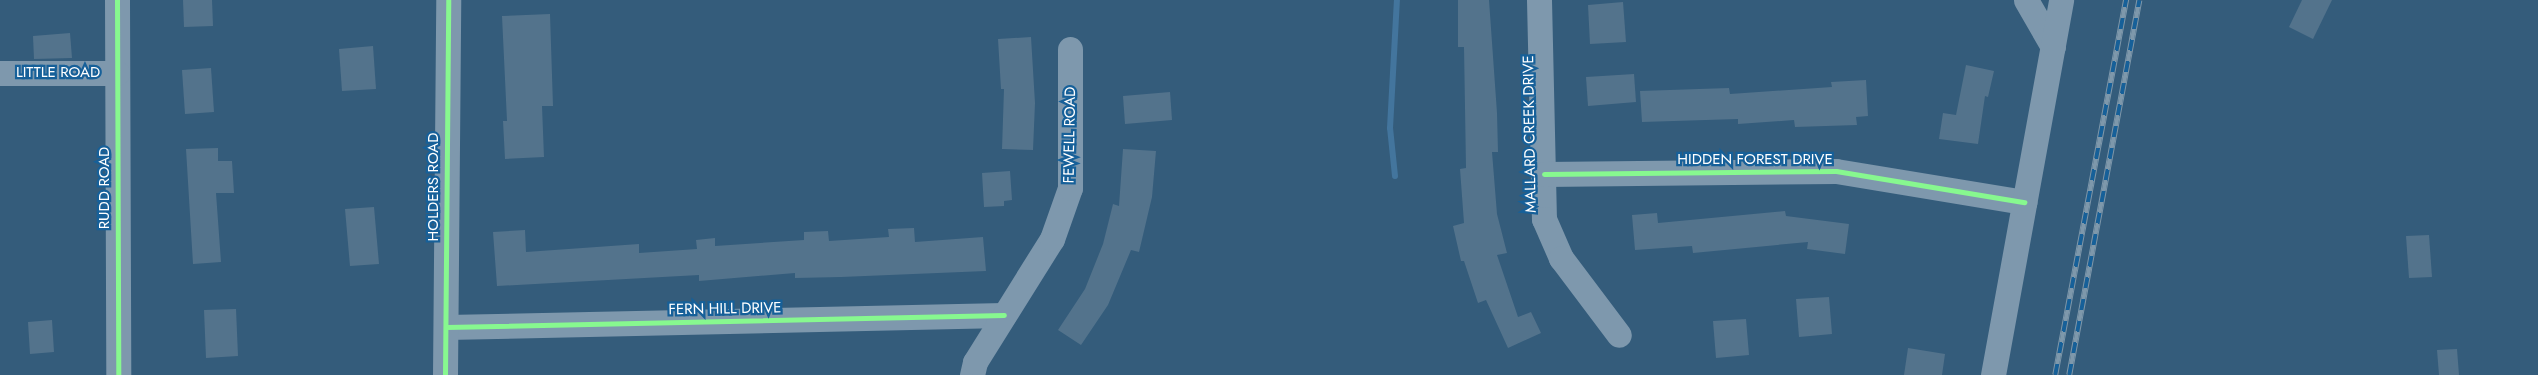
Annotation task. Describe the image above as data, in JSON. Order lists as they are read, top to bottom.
{
  "streets": {
    "street": [
      "LITTLE ROAD",
      "MALLARD CREEK DRIVE",
      "FEWELL ROAD",
      "HIDDEN FOREST DRIVE",
      "HOLDERS ROAD",
      "RUDD ROAD",
      "FERN HILL DRIVE"
    ]
  },
  "crossings": [
    ["LITTLE ROAD", "RUDD ROAD"],
    ["MALLARD CREEK DRIVE", "HIDDEN FOREST DRIVE"],
    ["FEWELL ROAD", "FERN HILL DRIVE"],
    ["HOLDERS ROAD", "FERN HILL DRIVE"]
  ]
}
